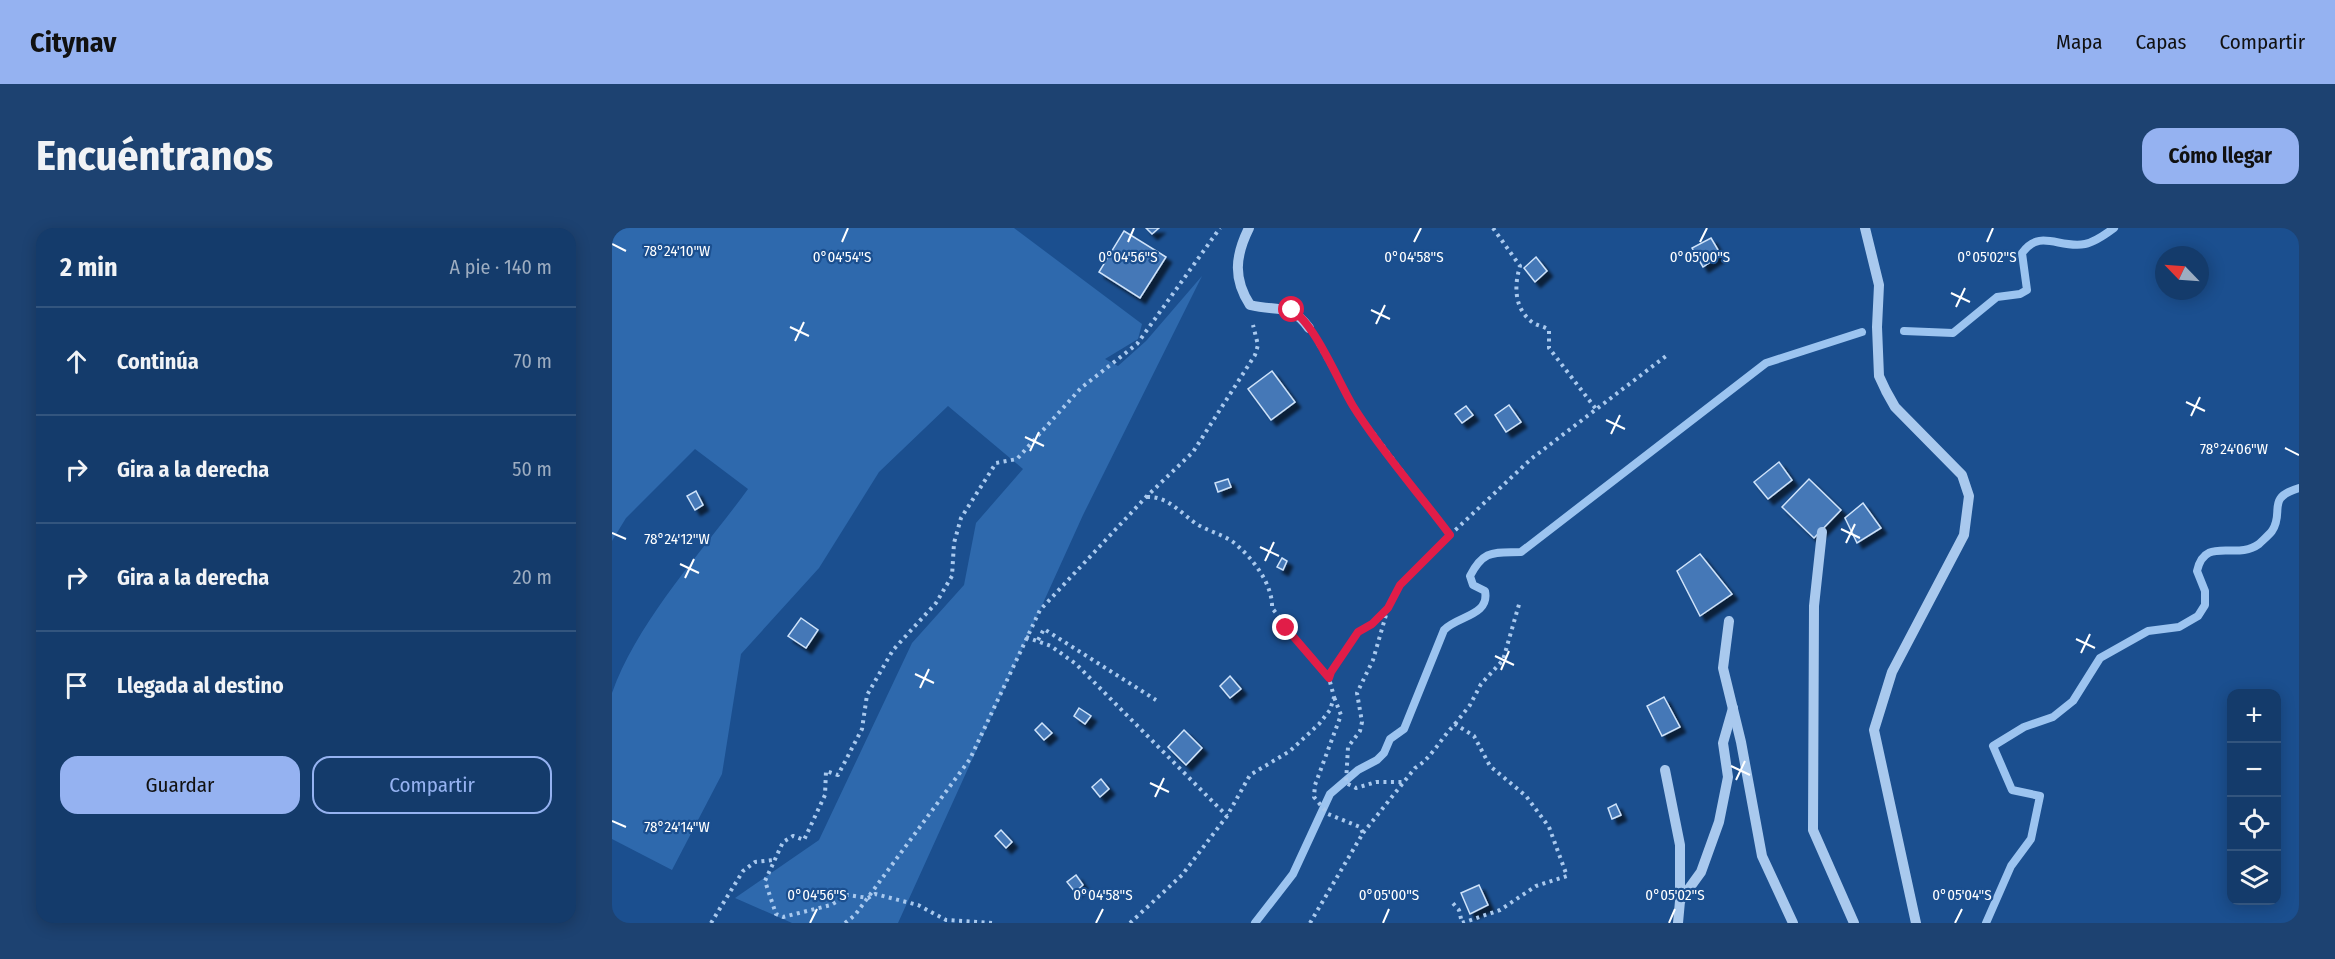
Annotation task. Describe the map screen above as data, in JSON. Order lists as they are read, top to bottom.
{
  "north": "top left",
  "page": {
    "header": "Citynav",
    "nav": ["Mapa", "Capas", "Compartir"],
    "buttons": [
      "Cómo llegar",
      ["Guardar", "Compartir"]
    ],
    "title": "Encuéntranos",
    "heading": ["2 min", "A pie · 140 m"],
    "list": [
      ["Continúa", "70 m"],
      ["Gira a la derecha", "50 m"],
      ["Gira a la derecha", "20 m"],
      "Llegada al destino"
    ],
    "map_buttons": ["+", "−"]
  },
  "coordinates": [
    "78°24'10\"W",
    "0°04'54\"S",
    "0°04'56\"S",
    "0°04'58\"S",
    "0°05'00\"S",
    "0°05'02\"S",
    "78°24'06\"W",
    "78°24'12\"W",
    "78°24'14\"W",
    "0°05'04\"S"
  ]
}
